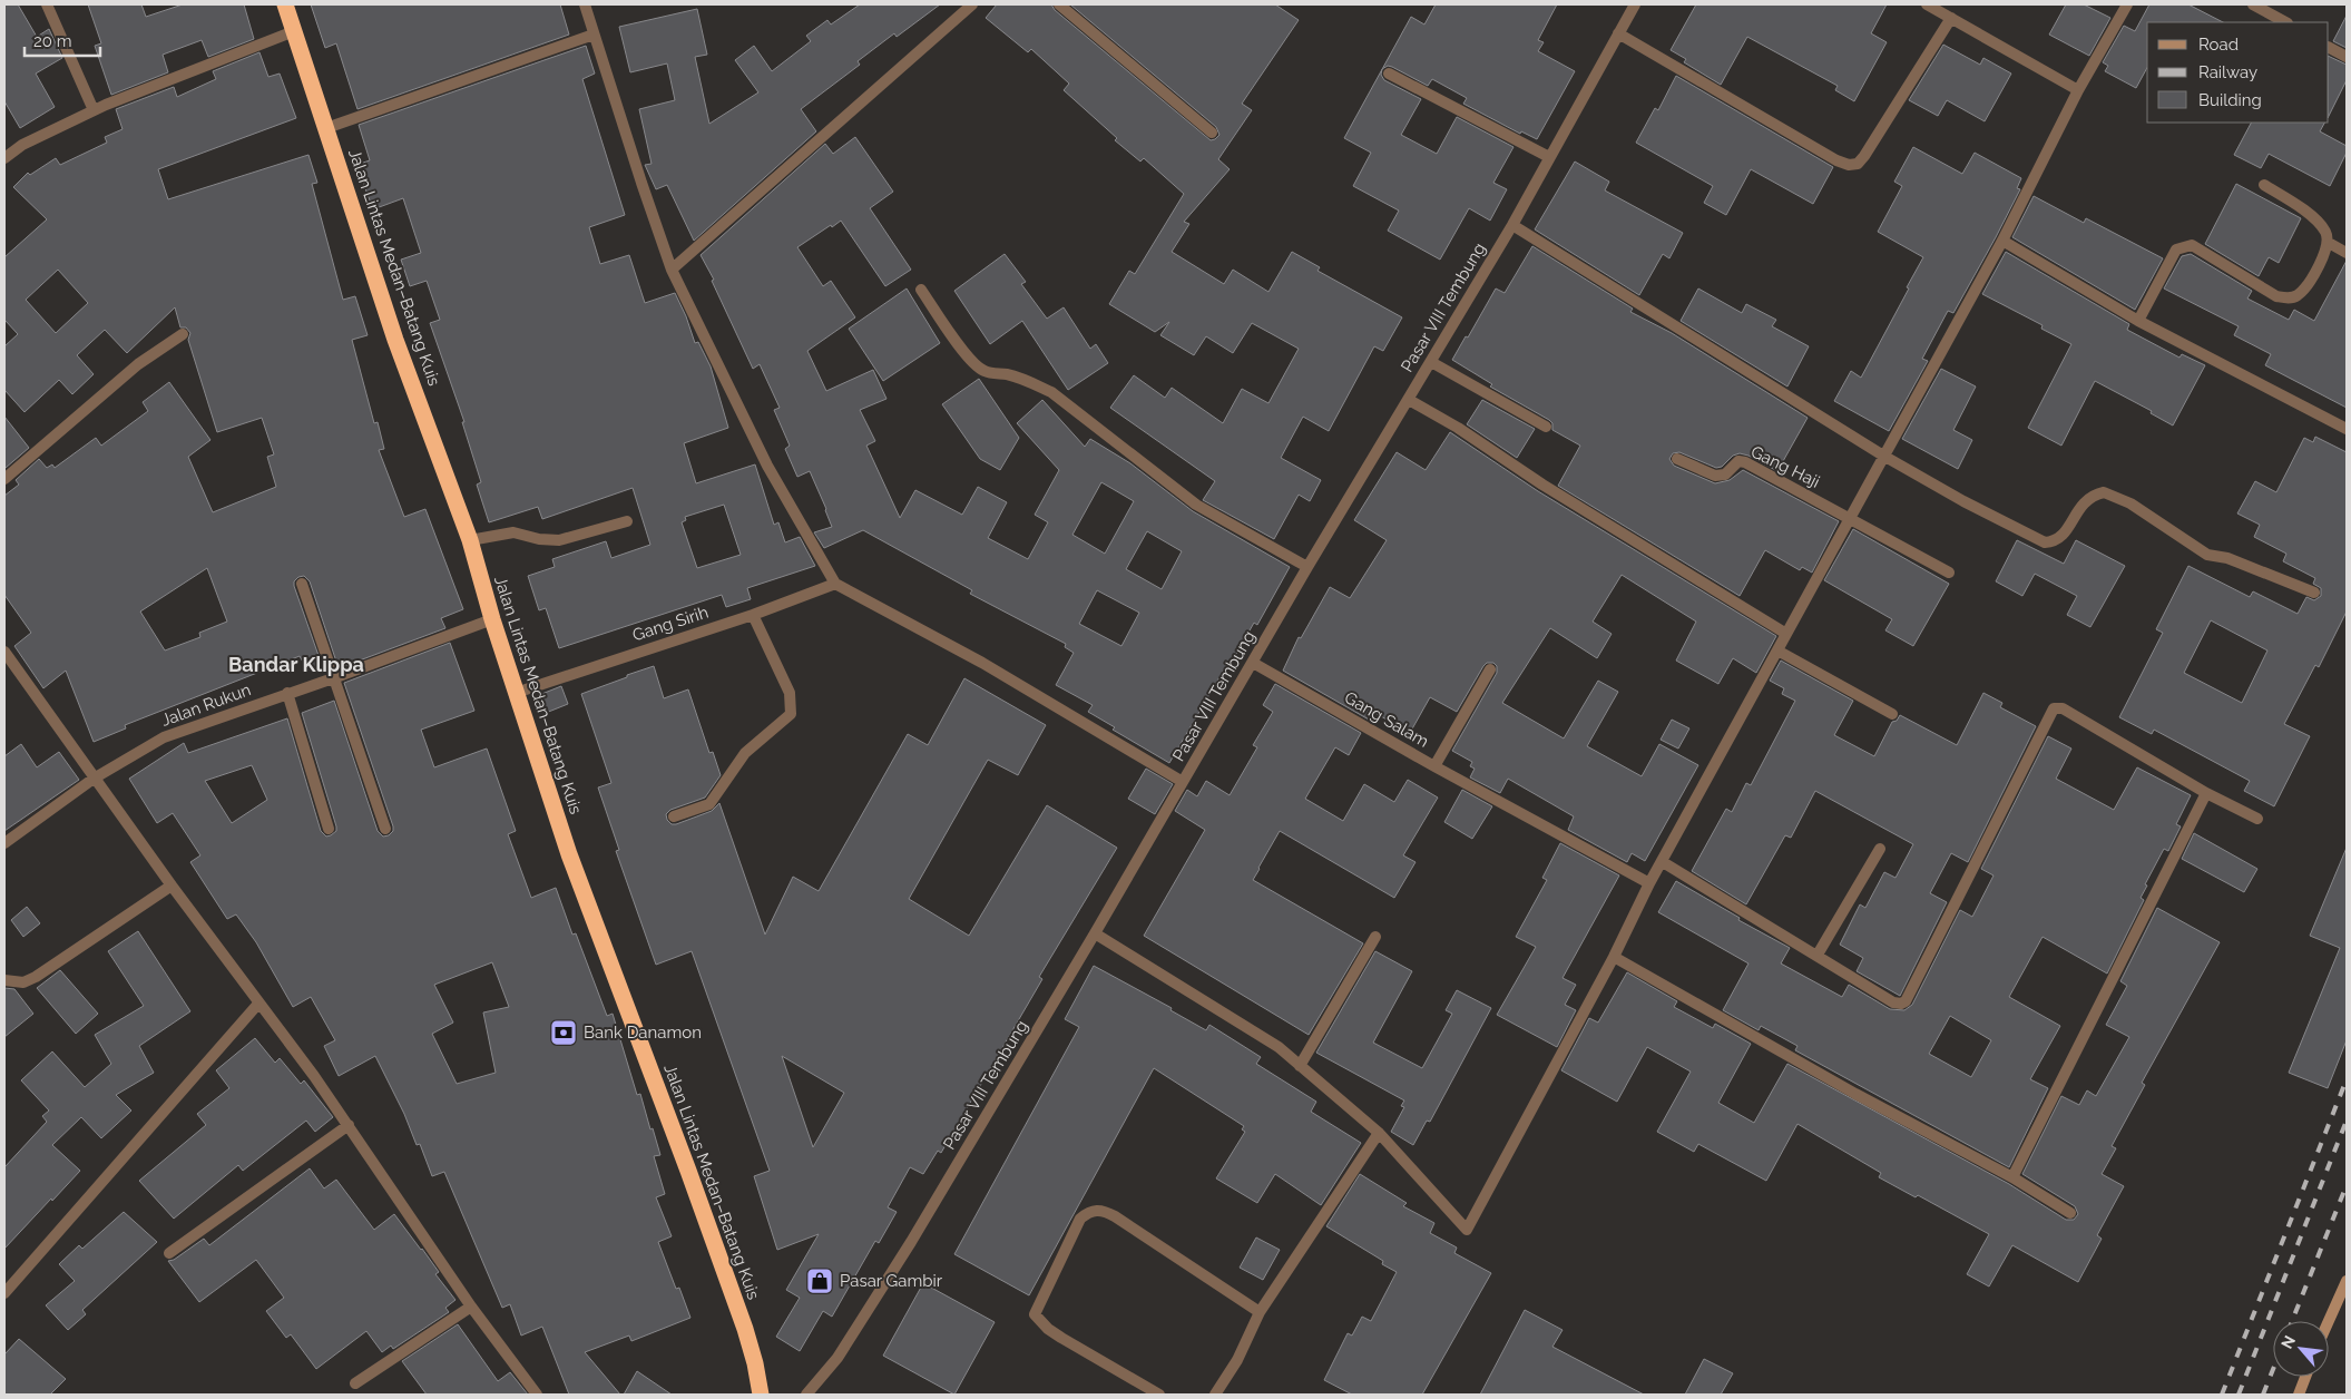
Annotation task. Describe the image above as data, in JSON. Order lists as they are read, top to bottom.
{
  "streets": {
    "highway": ["Jalan Lintas Medan–Batang Kuis"],
    "street": [
      "Pasar VIII Tembung",
      "Gang Haji",
      "Gang Sirih",
      "Jalan Rukun",
      "Gang Salam"
    ]
  },
  "crossings": [
    ["Jalan Lintas Medan–Batang Kuis", "Gang Sirih"],
    ["Jalan Lintas Medan–Batang Kuis", "Jalan Rukun"],
    ["Pasar VIII Tembung", "Gang Salam"]
  ],
  "districts": ["Bandar Klippa"],
  "places": {
    "bank": ["Bank Danamon"],
    "shop": ["Pasar Gambir"]
  },
  "legend": ["Road", "Railway", "Building"],
  "scale_bar": "20 m",
  "north": "top left"
}
